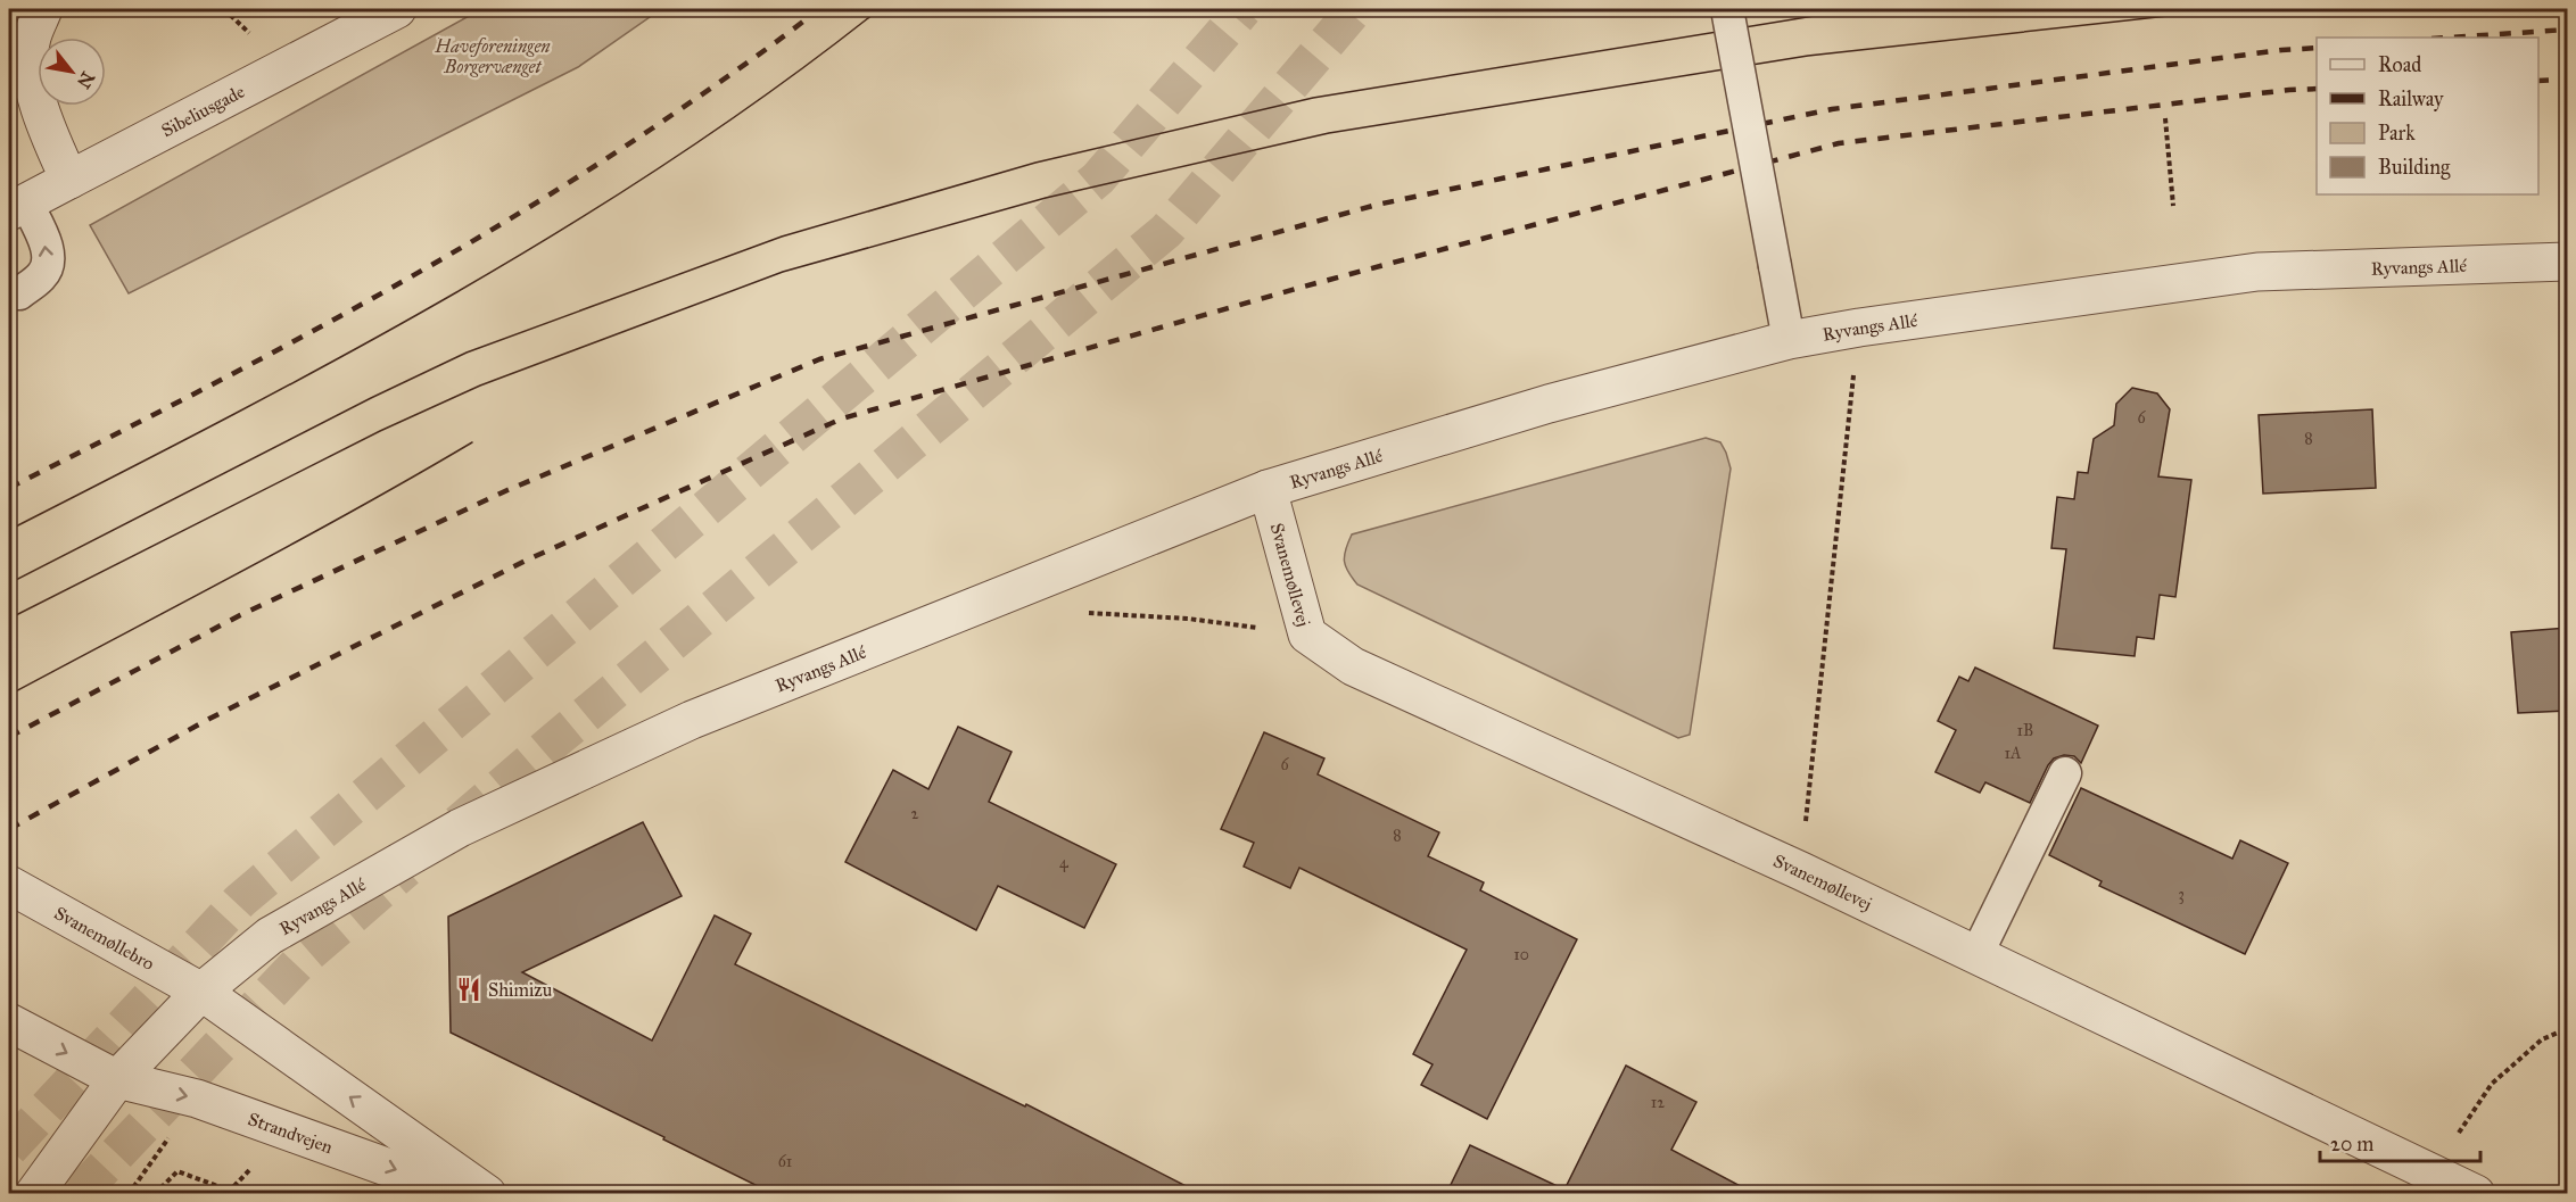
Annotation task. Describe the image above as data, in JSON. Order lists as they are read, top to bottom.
{
  "streets": {
    "street": [
      "Sibeliusgade",
      "Ryvangs Allé",
      "Svanemøllevej",
      "Svanemøllebro",
      "Strandvejen"
    ]
  },
  "crossings": [
    ["Ryvangs Allé", "Svanemøllevej"],
    ["Ryvangs Allé", "Svanemøllebro"],
    ["Ryvangs Allé", "Strandvejen"]
  ],
  "parks": ["Haveforeningen Borgervænget"],
  "places": {
    "restaurant": ["Shimizu"]
  },
  "house_numbers": [
    "6",
    "8",
    "1B",
    "1A",
    "6",
    "2",
    "8",
    "4",
    "3",
    "10",
    "12",
    "61"
  ],
  "legend": [
    "Road",
    "Railway",
    "Park",
    "Building"
  ],
  "scale_bar": "20 m",
  "north": "bottom right"
}
